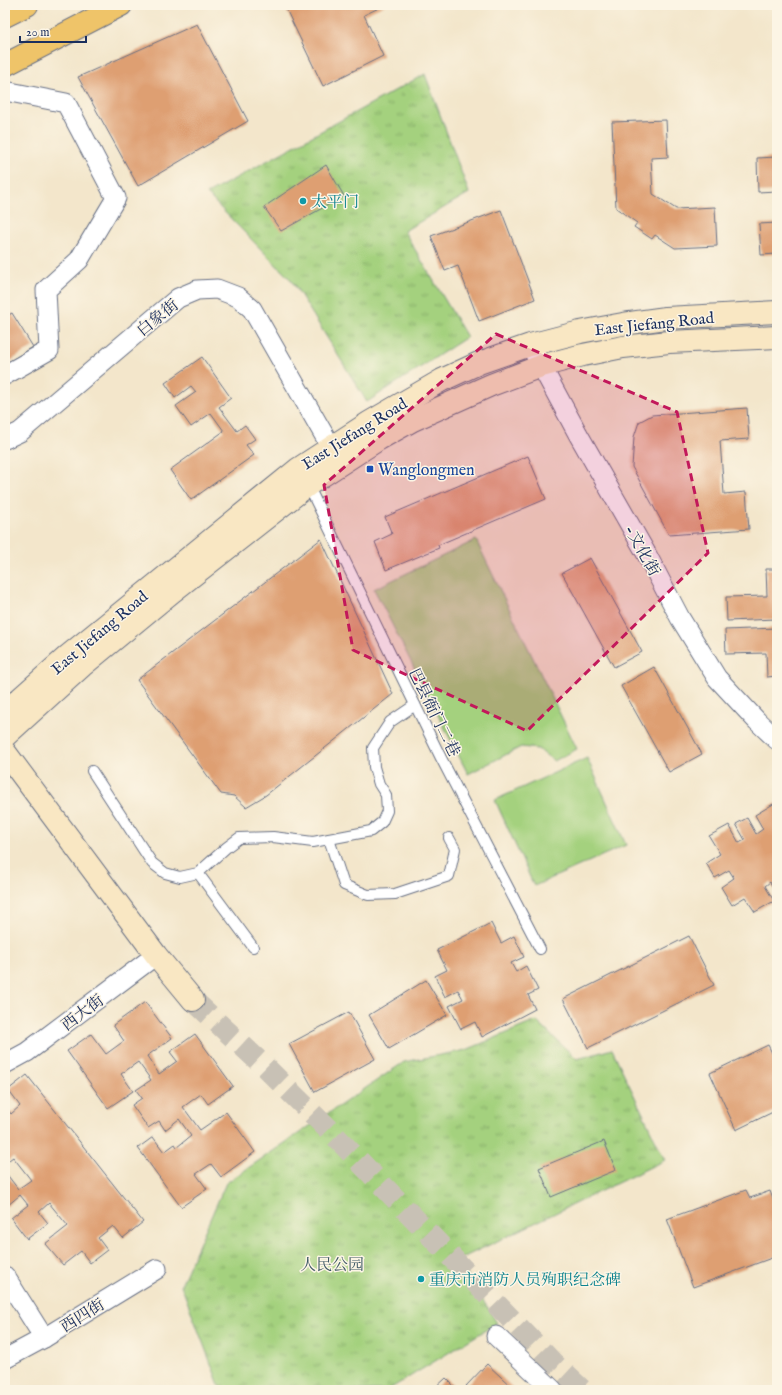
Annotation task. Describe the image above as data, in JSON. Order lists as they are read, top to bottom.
{
  "streets": {
    "main road": ["East Jiefang Road"],
    "street": [
      "白象街",
      "-文化街",
      "西大街",
      "西四街"
    ],
    "lane": ["巴县衙门二巷"]
  },
  "crossings": [
    ["白象街", "East Jiefang Road"],
    ["East Jiefang Road", "-文化街"],
    ["East Jiefang Road", "巴县衙门二巷"]
  ],
  "parks": ["人民公园"],
  "places": {
    "other": ["太平门", "重庆市消防人员殉职纪念碑"],
    "transit": ["Wanglongmen"]
  },
  "scale_bar": "20 m"
}
